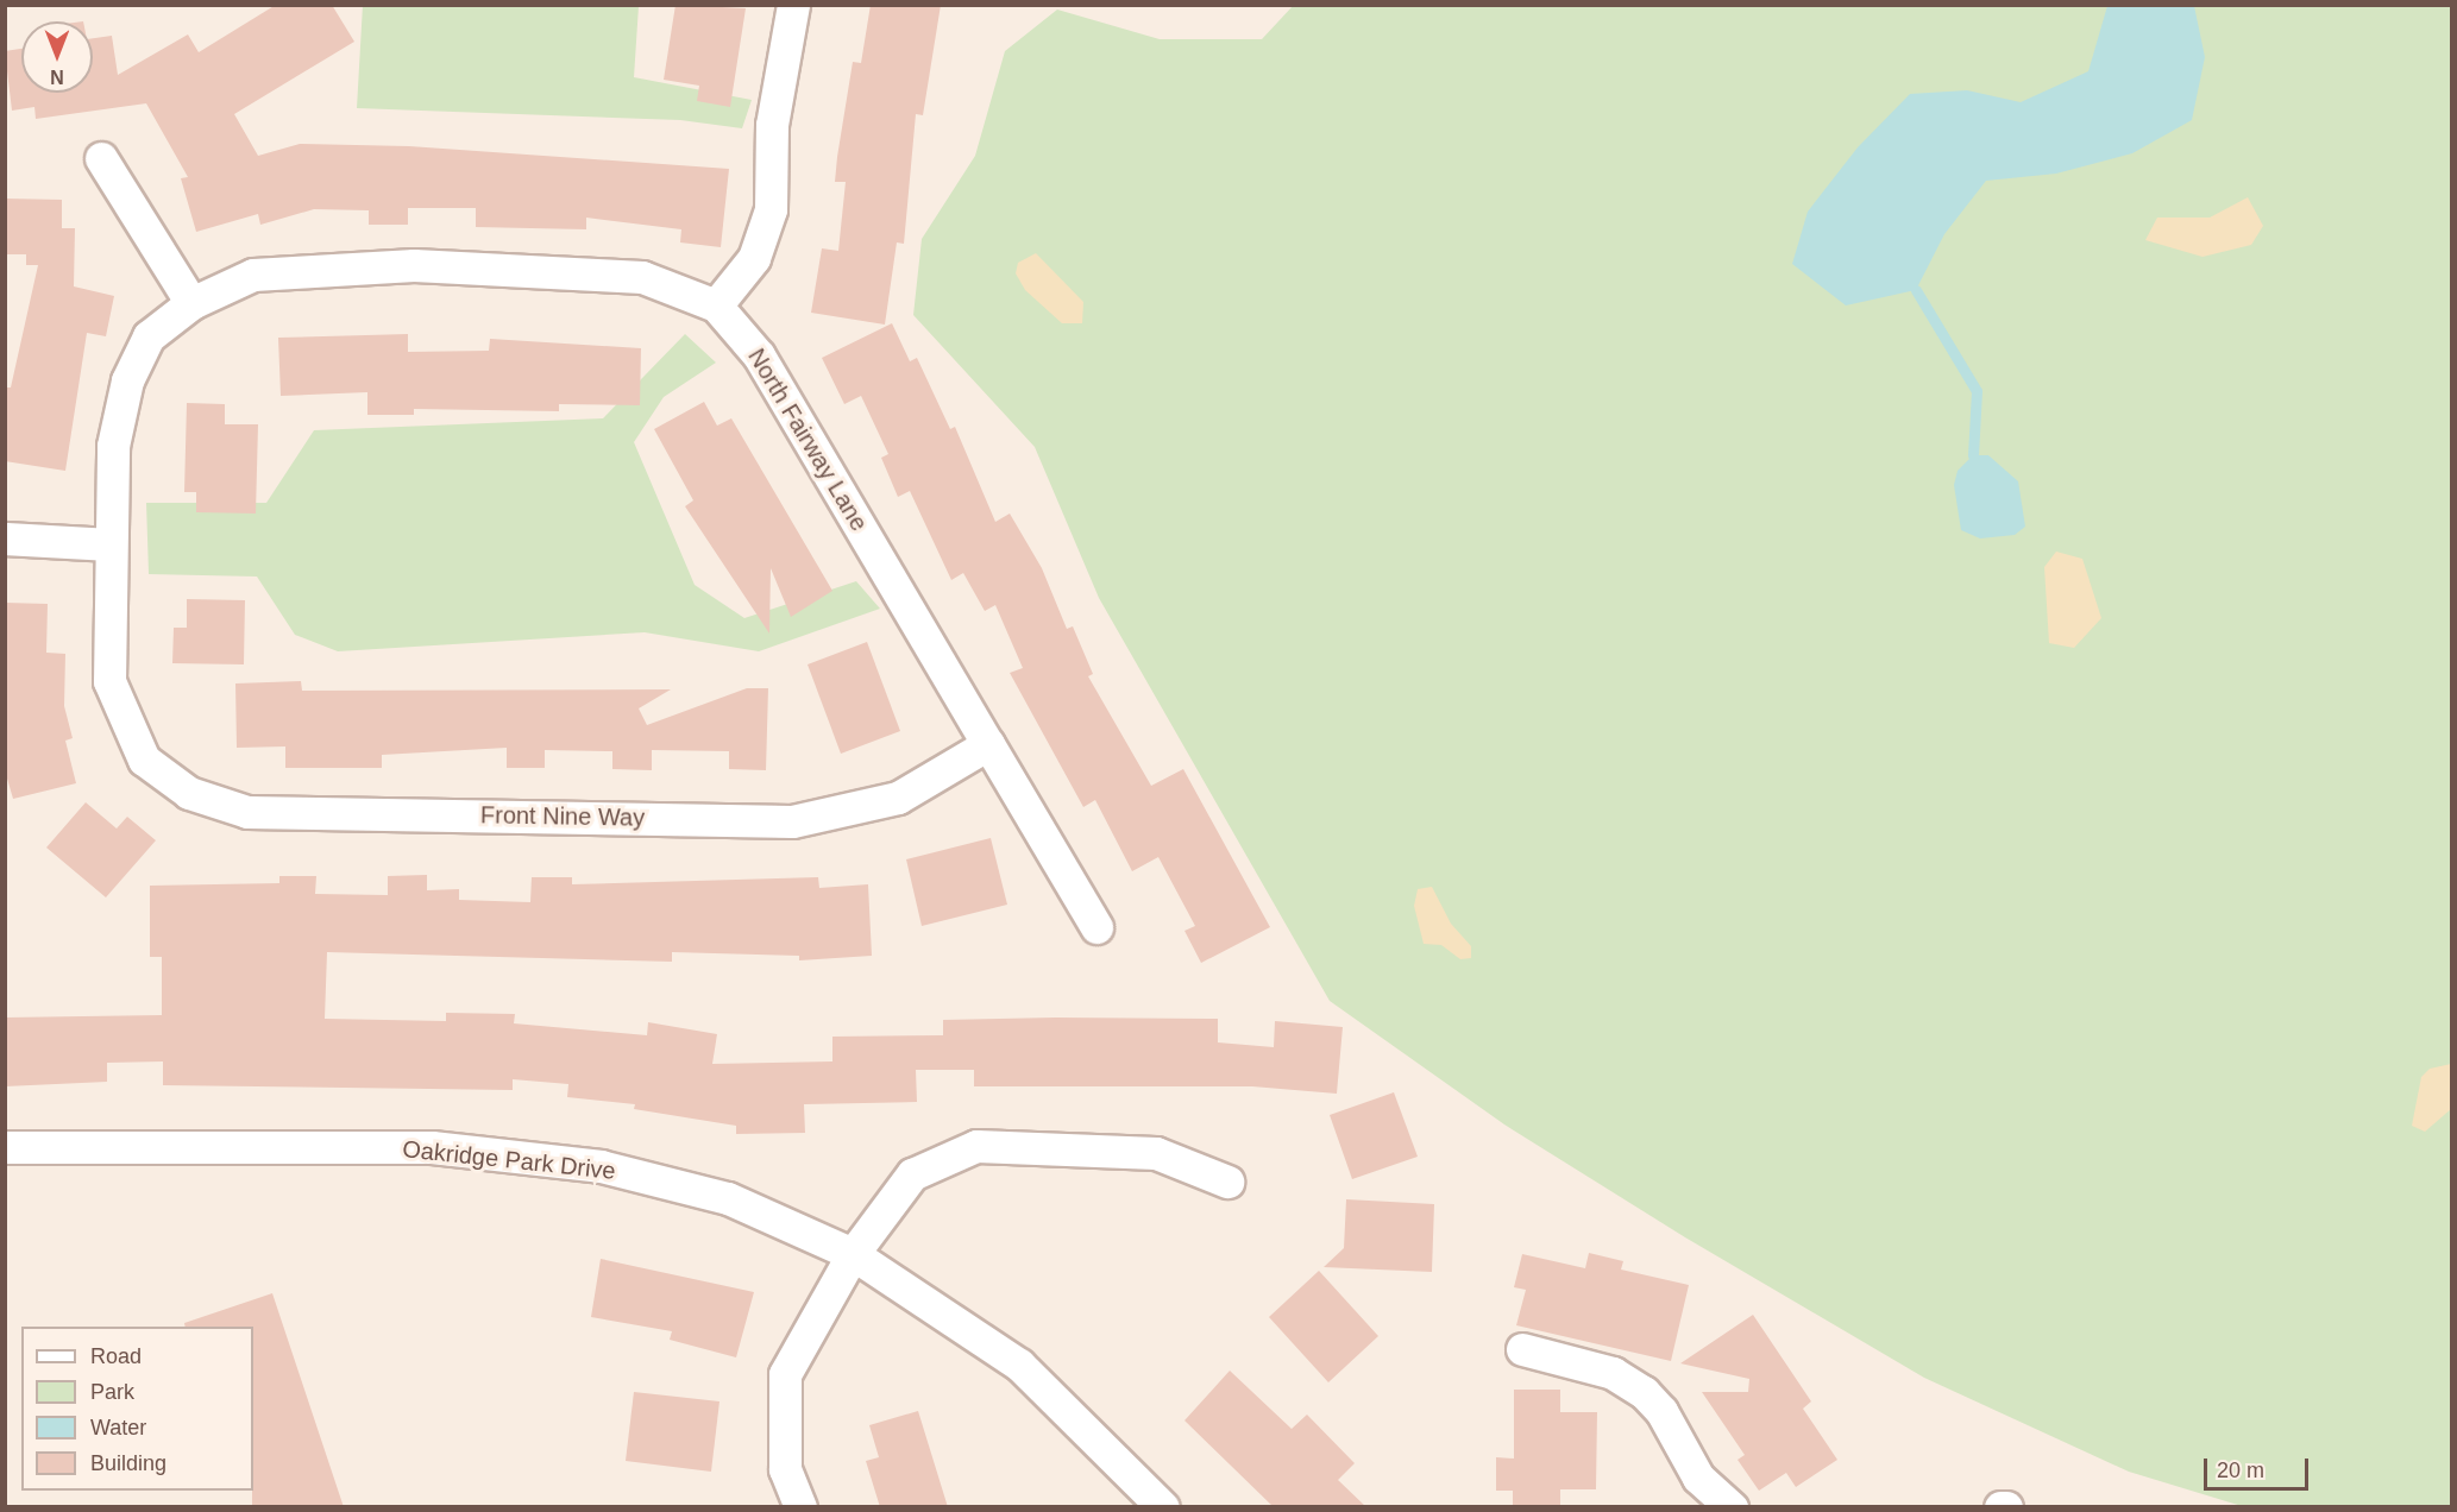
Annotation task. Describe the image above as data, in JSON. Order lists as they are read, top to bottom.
{
  "streets": {
    "street": ["North Fairway Lane", "Front Nine Way", "Oakridge Park Drive"]
  },
  "crossings": [
    ["North Fairway Lane", "Front Nine Way"]
  ],
  "legend": [
    "Road",
    "Park",
    "Water",
    "Building"
  ],
  "scale_bar": "20 m",
  "north": "bottom"
}
